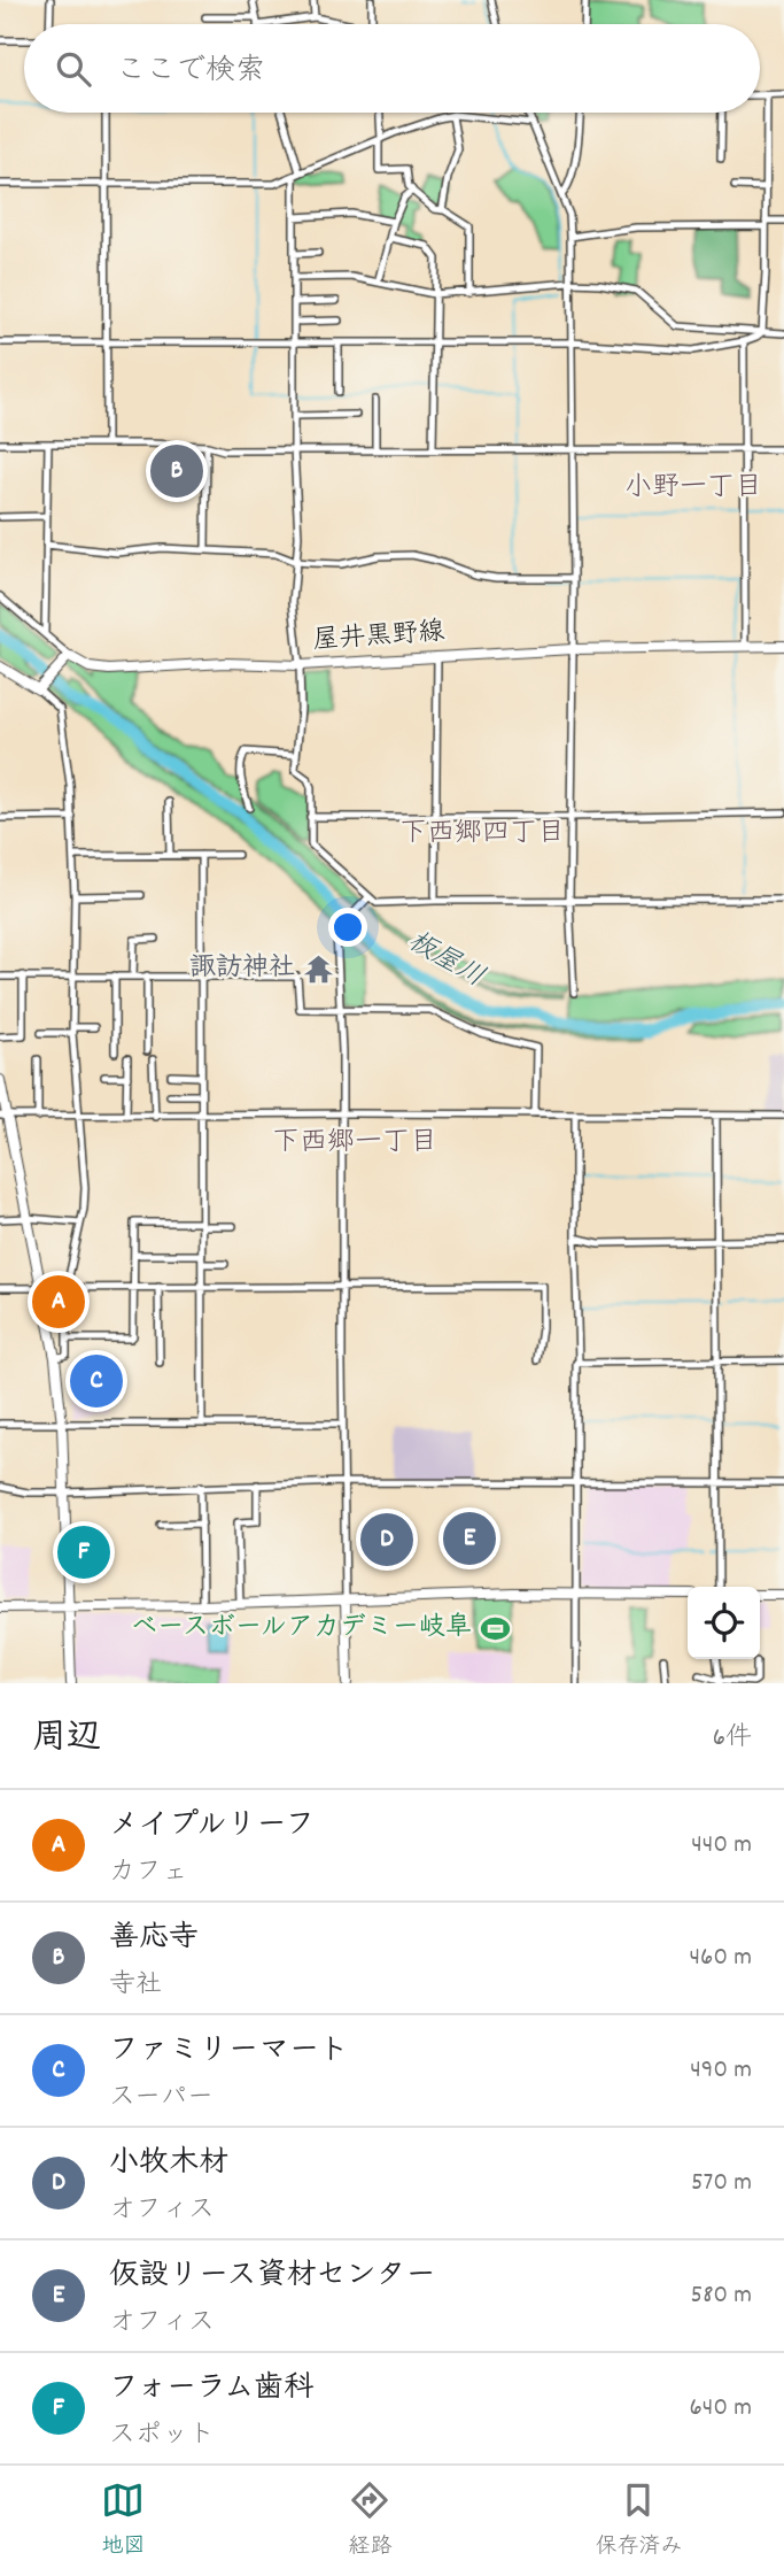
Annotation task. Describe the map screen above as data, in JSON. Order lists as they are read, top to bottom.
{
  "streets": {
    "street": ["屋井黒野線"]
  },
  "districts": ["小野一丁目", "下西郷四丁目", "下西郷一丁目"],
  "water": ["板屋川"],
  "places": {
    "temple": ["諏訪神社"],
    "sports": ["ベースボールアカデミー岐阜"]
  },
  "page": {
    "search": "ここで検索",
    "pins": [
      "B",
      "A",
      "C",
      "E",
      "D",
      "F"
    ],
    "heading": ["周辺", "6件"],
    "list": [
      {
        "mark": "A",
        "name": "メイプルリーフ",
        "note": "カフェ",
        "value": "440 m"
      },
      {
        "mark": "B",
        "name": "善応寺",
        "note": "寺社",
        "value": "460 m"
      },
      {
        "mark": "C",
        "name": "ファミリーマート",
        "note": "スーパー",
        "value": "490 m"
      },
      {
        "mark": "D",
        "name": "小牧木材",
        "note": "オフィス",
        "value": "570 m"
      },
      {
        "mark": "E",
        "name": "仮設リース資材センター",
        "note": "オフィス",
        "value": "580 m"
      },
      {
        "mark": "F",
        "name": "フォーラム歯科",
        "note": "スポット",
        "value": "640 m"
      }
    ],
    "nav": ["地図", "経路", "保存済み"]
  }
}
